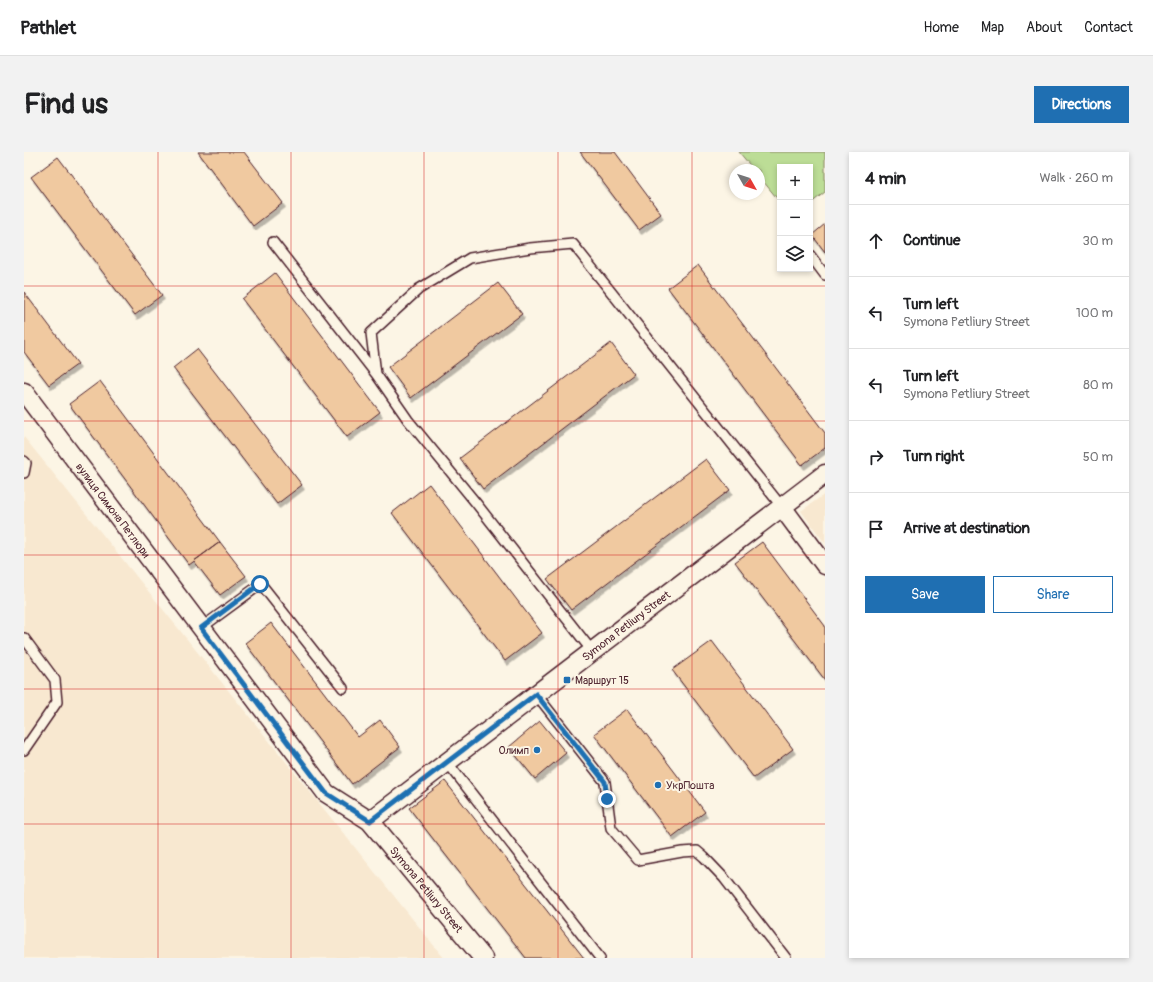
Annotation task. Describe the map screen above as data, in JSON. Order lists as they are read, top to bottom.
{
  "streets": {
    "street": ["вулиця Симона Петлюри", "Symona Petliury Street"]
  },
  "crossings": [
    ["вулиця Симона Петлюри", "Symona Petliury Street"]
  ],
  "places": {
    "transit": ["Маршрут 15"],
    "other": ["Олимп", "УкрПошта"]
  },
  "north": "bottom right",
  "page": {
    "header": "Pathlet",
    "nav": [
      "Home",
      "Map",
      "About",
      "Contact"
    ],
    "buttons": [
      "Directions",
      ["Save", "Share"]
    ],
    "title": "Find us",
    "heading": ["4 min", "Walk · 260 m"],
    "map_buttons": ["+", "−"],
    "list": [
      ["Continue", "30 m"],
      ["Turn left", "Symona Petliury Street", "100 m"],
      ["Turn left", "Symona Petliury Street", "80 m"],
      ["Turn right", "50 m"],
      "Arrive at destination"
    ]
  }
}
